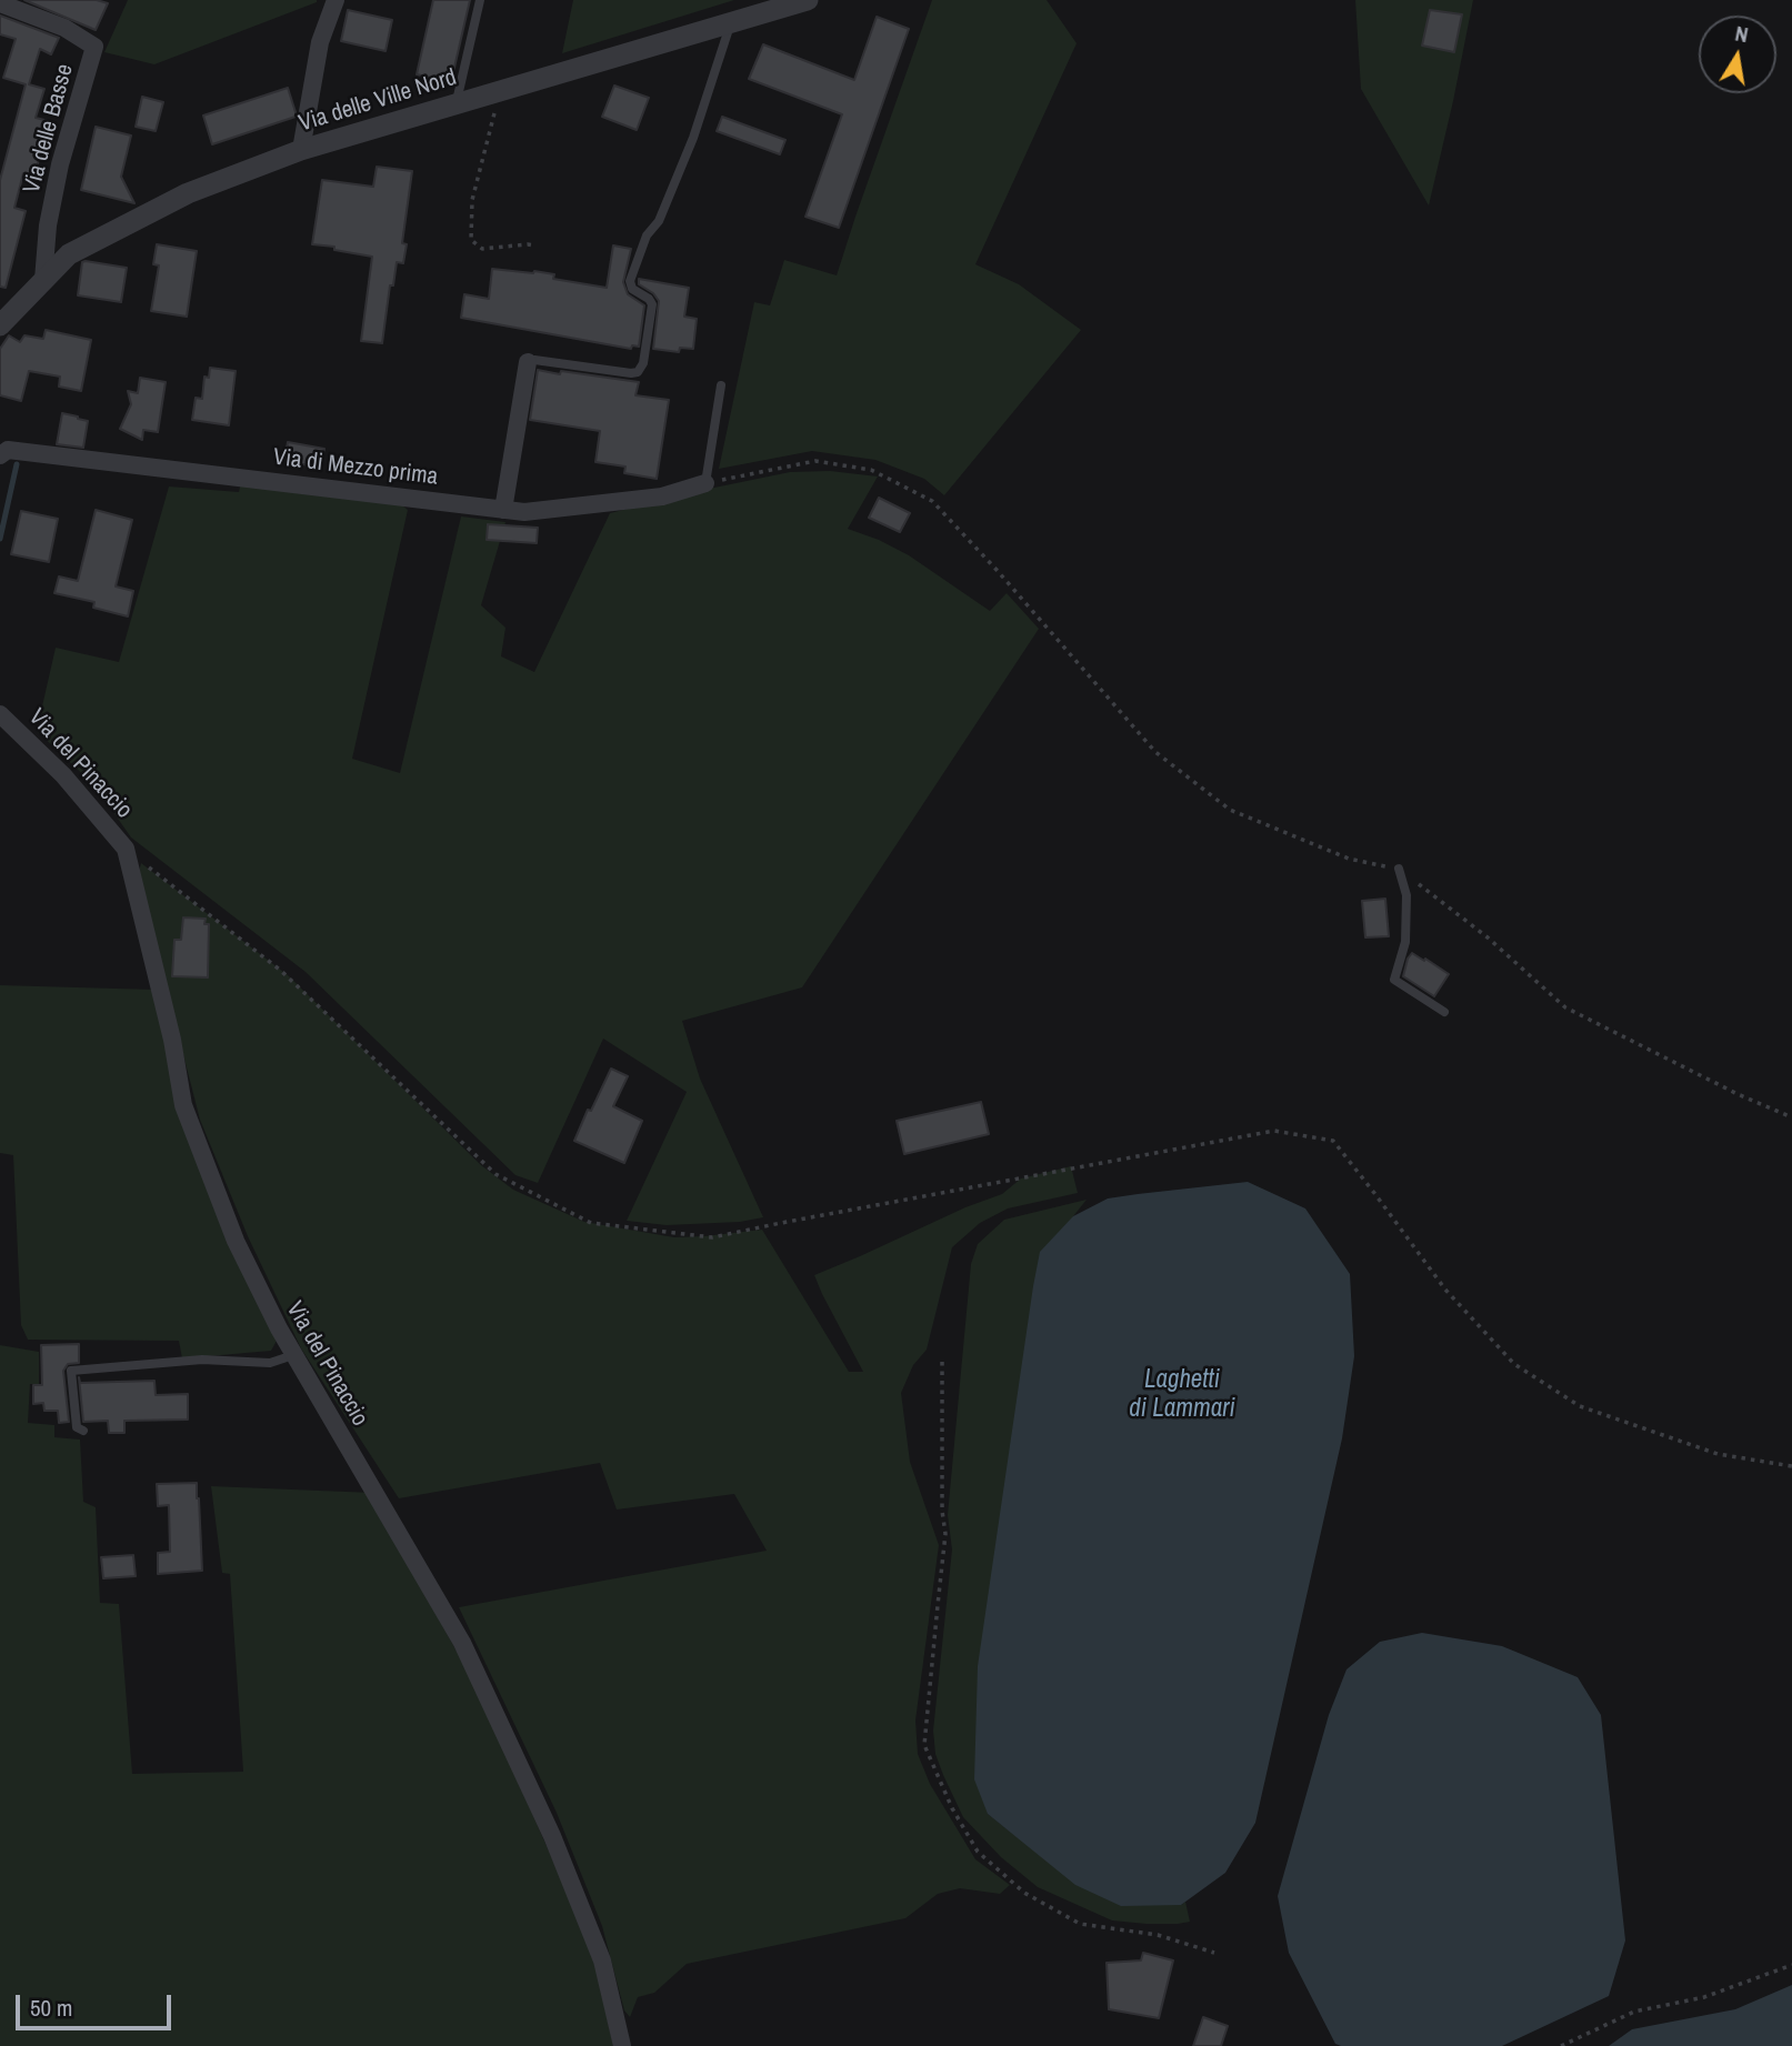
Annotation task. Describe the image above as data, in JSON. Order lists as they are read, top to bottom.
{
  "streets": {
    "street": [
      "Via delle Ville Nord",
      "Via delle Basse",
      "Via di Mezzo prima",
      "Via del Pinaccio"
    ]
  },
  "crossings": [
    ["Via delle Ville Nord", "Via delle Basse"]
  ],
  "water": ["Laghetti di Lammari"],
  "scale_bar": "50 m",
  "north": "top"
}
